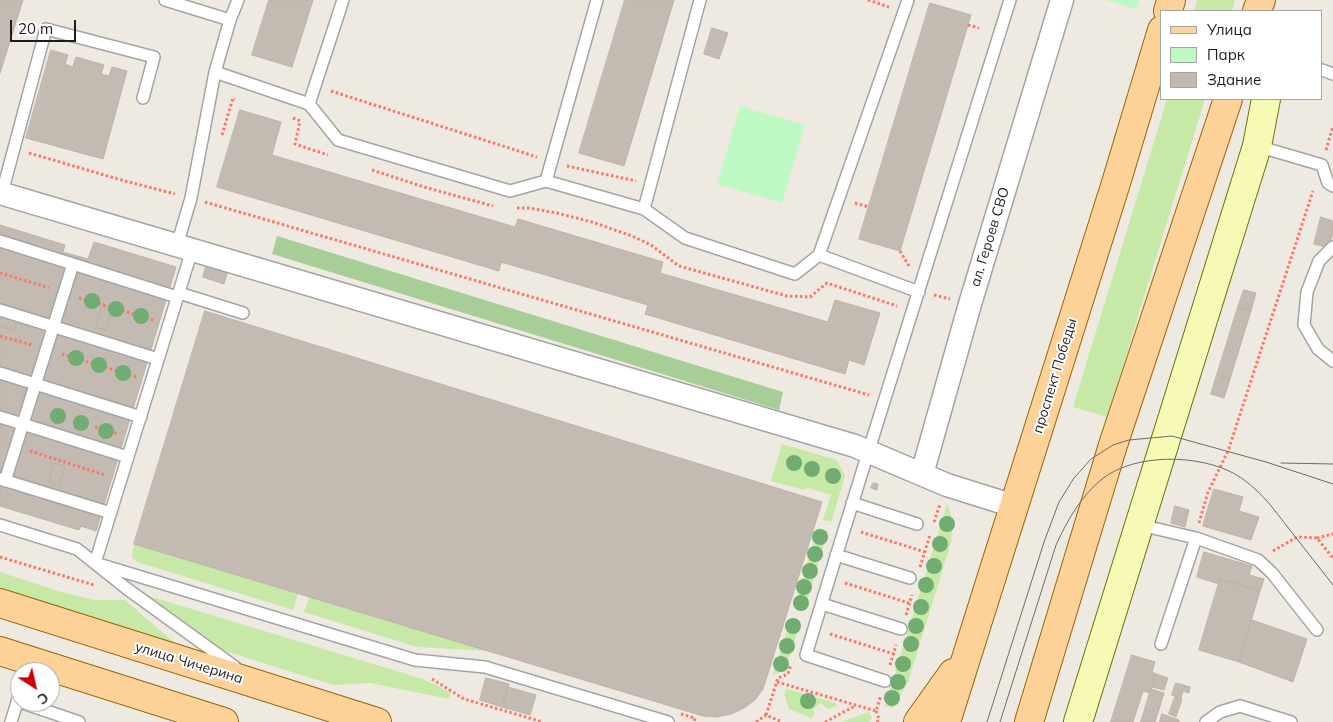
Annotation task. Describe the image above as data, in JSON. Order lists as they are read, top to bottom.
{
  "streets": {
    "main road": ["проспект Победы", "улица Чичерина"],
    "street": ["ал. Героев СВО"]
  },
  "legend": ["Улица", "Парк", "Здание"],
  "scale_bar": "20 m",
  "north": "bottom right"
}
